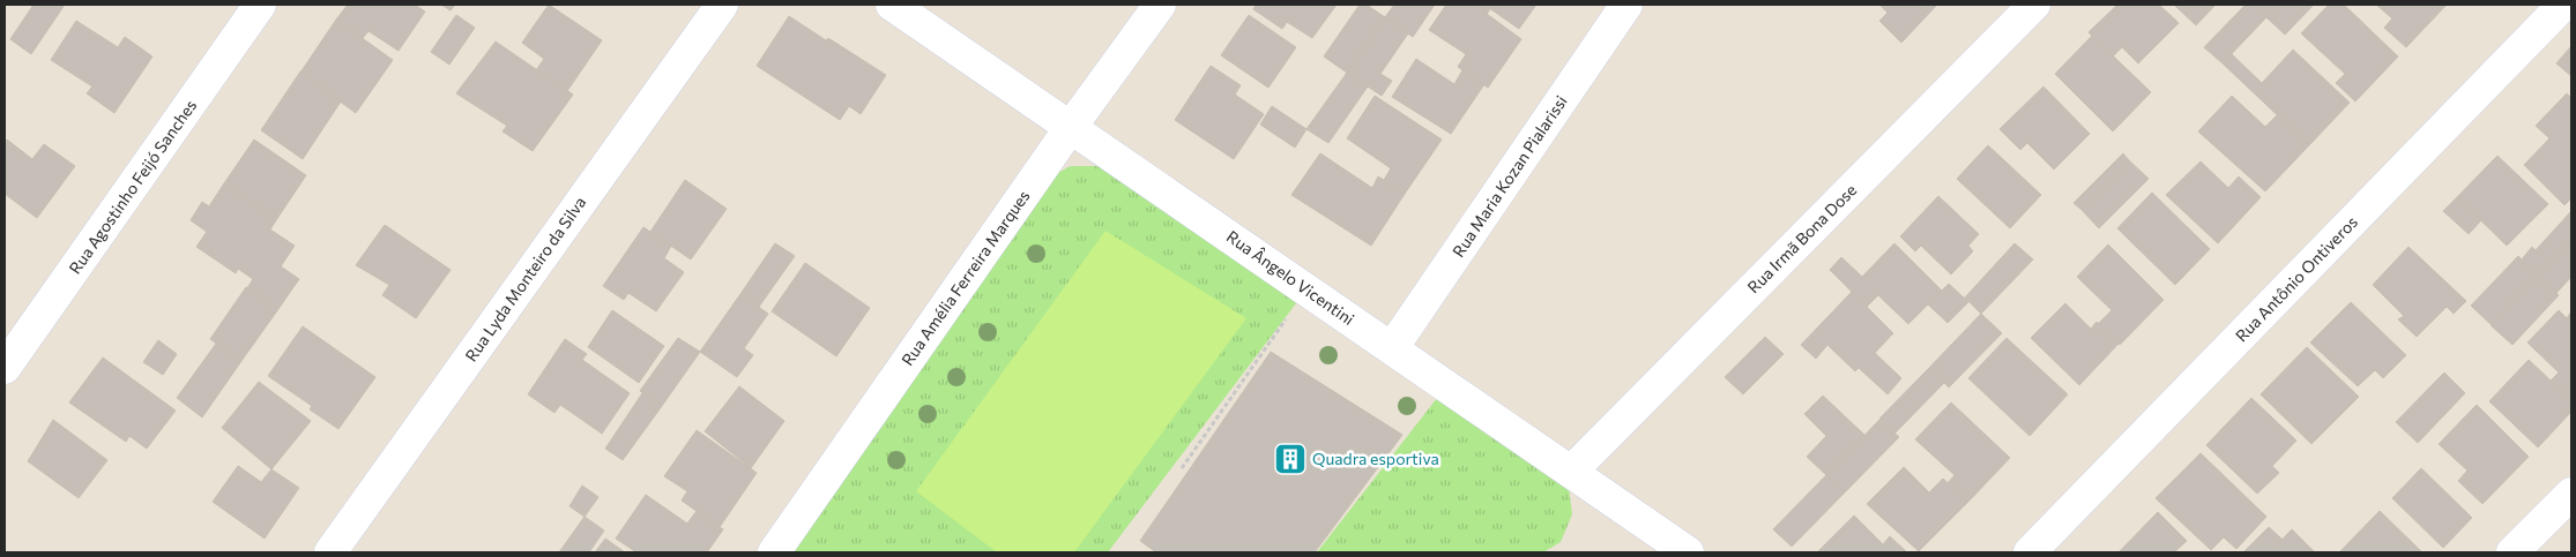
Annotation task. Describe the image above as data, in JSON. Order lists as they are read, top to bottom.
{
  "streets": {
    "street": [
      "Rua Maria Kozan Pialarissi",
      "Rua Agostinho Feijó Sanches",
      "Rua Irmã Bona Dose",
      "Rua Amélia Ferreira Marques",
      "Rua Ângelo Vicentini",
      "Rua Lyda Monteiro da Silva",
      "Rua Antônio Ontiveros"
    ]
  },
  "crossings": [
    ["Rua Maria Kozan Pialarissi", "Rua Ângelo Vicentini"],
    ["Rua Irmã Bona Dose", "Rua Ângelo Vicentini"],
    ["Rua Amélia Ferreira Marques", "Rua Ângelo Vicentini"]
  ],
  "places": {
    "building": ["Quadra esportiva"]
  }
}
